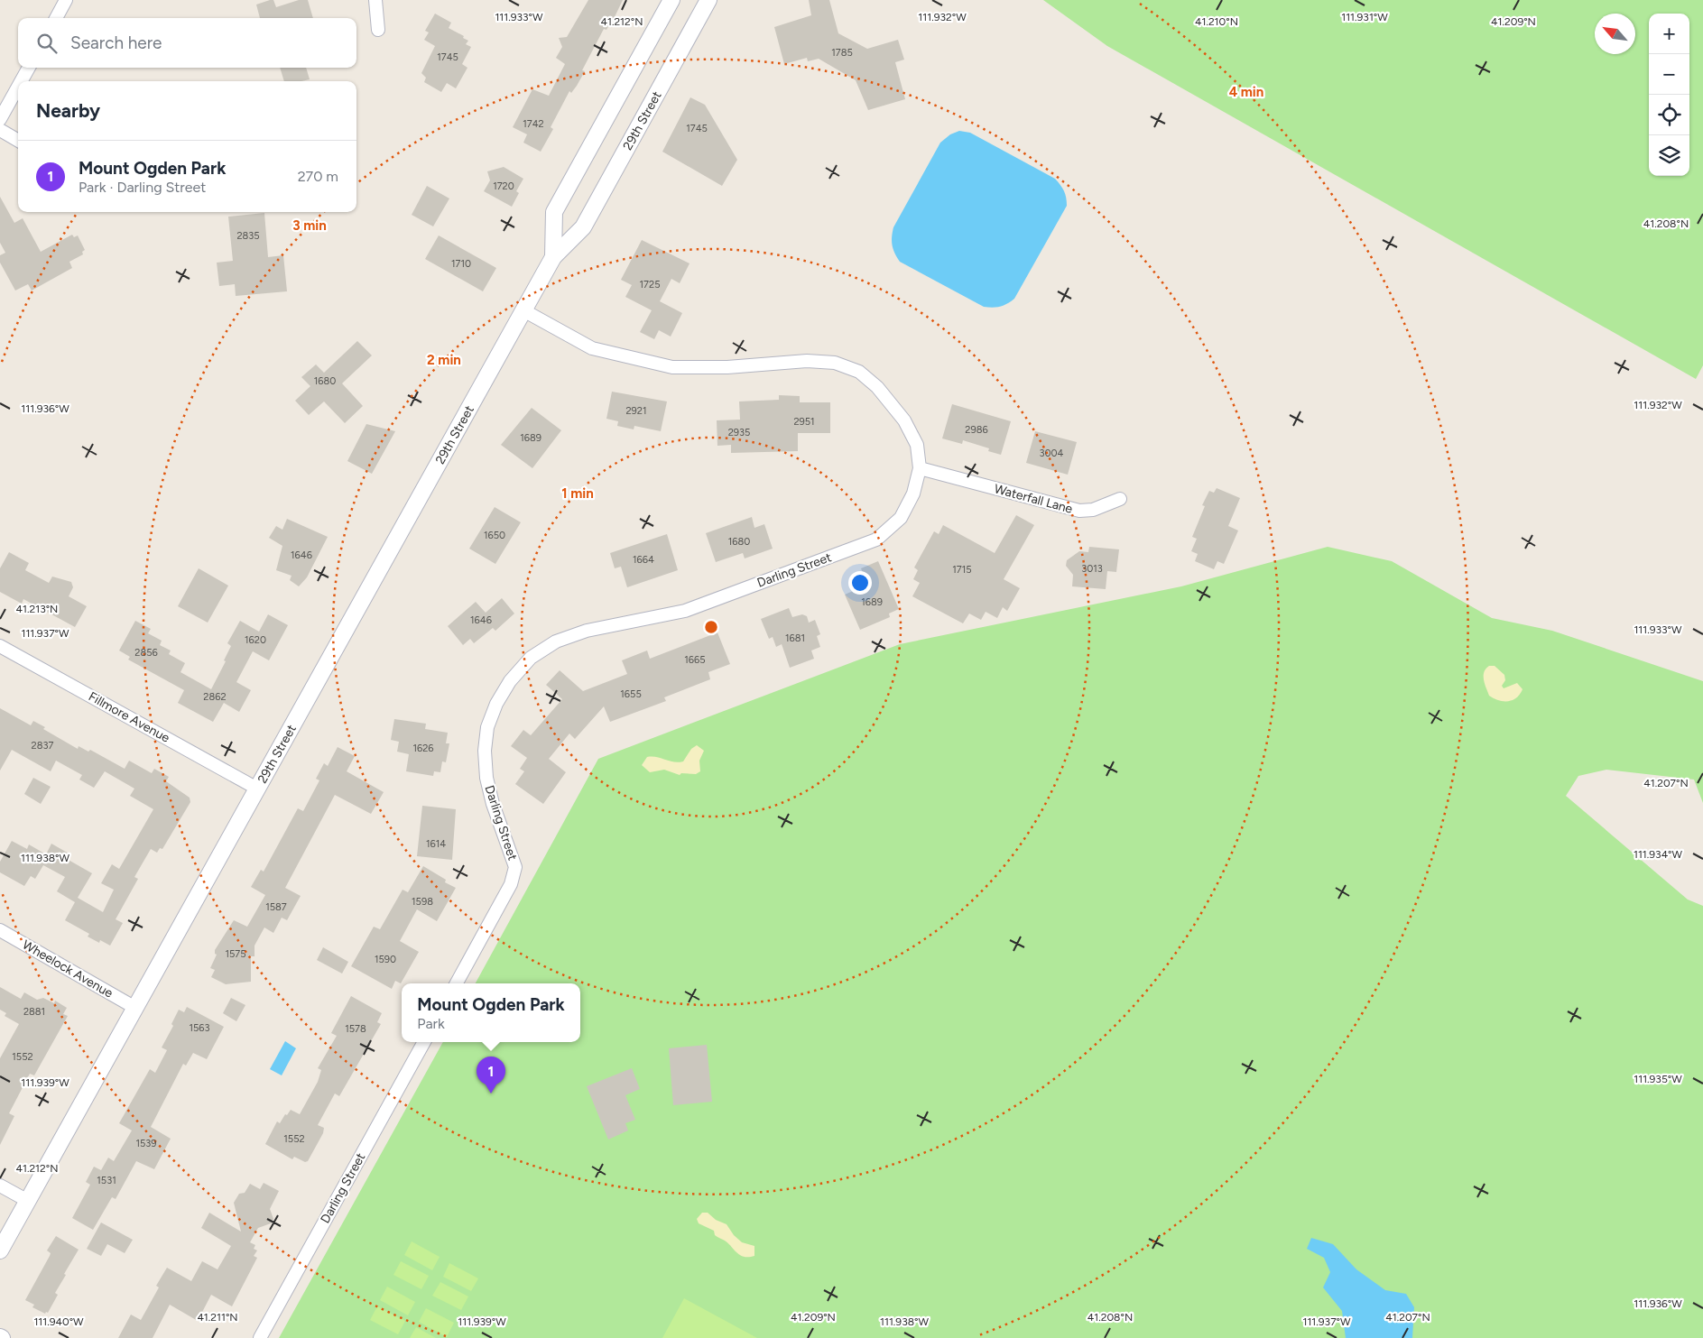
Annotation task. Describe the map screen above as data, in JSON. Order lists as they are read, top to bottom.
{
  "streets": {
    "street": [
      "29th Street",
      "Waterfall Lane",
      "Darling Street",
      "Fillmore Avenue",
      "Wheelock Avenue"
    ]
  },
  "crossings": [
    ["29th Street", "Darling Street"],
    ["29th Street", "Fillmore Avenue"],
    ["29th Street", "Wheelock Avenue"],
    ["Waterfall Lane", "Darling Street"]
  ],
  "house_numbers": [
    "1785",
    "1745",
    "1742",
    "1745",
    "1720",
    "2835",
    "1710",
    "1725",
    "1680",
    "2921",
    "2951",
    "2986",
    "2935",
    "1689",
    "3004",
    "1650",
    "1680",
    "1646",
    "1664",
    "3013",
    "1715",
    "1689",
    "1646",
    "1681",
    "1620",
    "2856",
    "1665",
    "1655",
    "2862",
    "2837",
    "1626",
    "1614",
    "1598",
    "1587",
    "1575",
    "1590",
    "2881",
    "1563",
    "1578",
    "1552",
    "1552",
    "1539",
    "1531"
  ],
  "north": "top left",
  "page": {
    "map_buttons": ["+", "−"],
    "search": "Search here",
    "heading": "Nearby",
    "list": [
      {
        "mark": "1",
        "name": "Mount Ogden Park",
        "note": "Park · Darling Street",
        "value": "270 m"
      }
    ],
    "popup": ["Mount Ogden Park", "Park"],
    "pins": "1"
  },
  "coordinates": [
    "111.933°W",
    "111.932°W",
    "111.931°W",
    "41.212°N",
    "41.210°N",
    "41.209°N",
    "41.208°N",
    "111.936°W",
    "41.213°N",
    "111.937°W",
    "41.207°N",
    "111.934°W",
    "111.938°W",
    "111.935°W",
    "111.939°W",
    "41.211°N",
    "111.940°W"
  ],
  "rings": [
    "4 min",
    "3 min",
    "2 min",
    "1 min"
  ]
}
